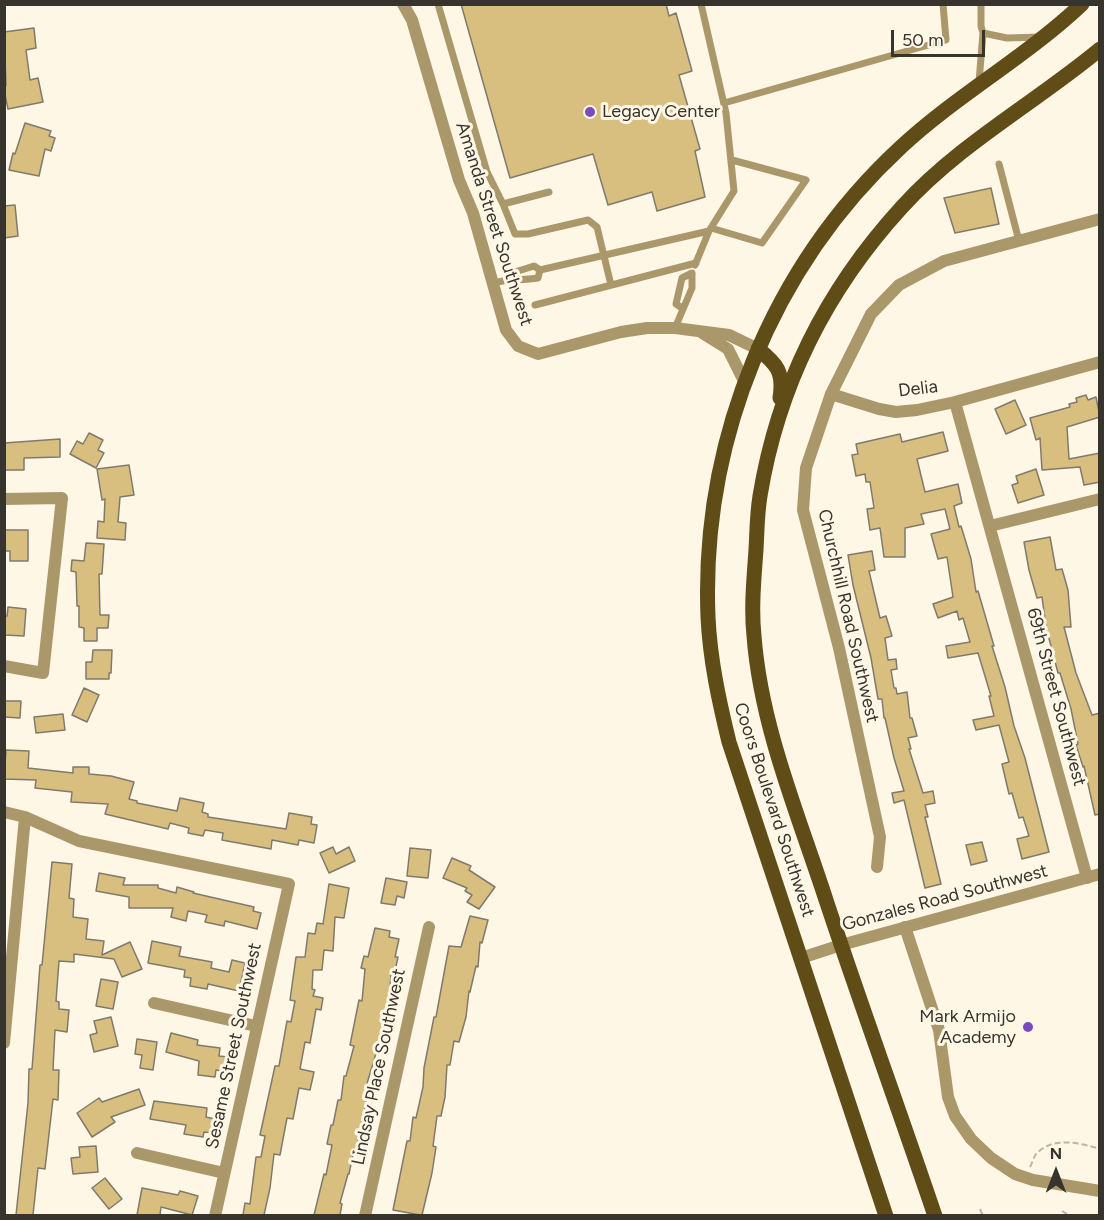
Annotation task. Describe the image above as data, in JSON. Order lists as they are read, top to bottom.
{
  "streets": {
    "main road": ["Coors Boulevard Southwest"],
    "street": [
      "Amanda Street Southwest",
      "Delia",
      "Churchhill Road Southwest",
      "69th Street Southwest",
      "Gonzales Road Southwest",
      "Sesame Street Southwest",
      "Lindsay Place Southwest"
    ]
  },
  "crossings": [
    ["Amanda Street Southwest", "Coors Boulevard Southwest"],
    ["Delia", "Churchhill Road Southwest"],
    ["Delia", "69th Street Southwest"],
    ["69th Street Southwest", "Gonzales Road Southwest"],
    ["Coors Boulevard Southwest", "Gonzales Road Southwest"]
  ],
  "places": ["Legacy Center", "Mark Armijo Academy"],
  "scale_bar": "50 m",
  "north": "top"
}
